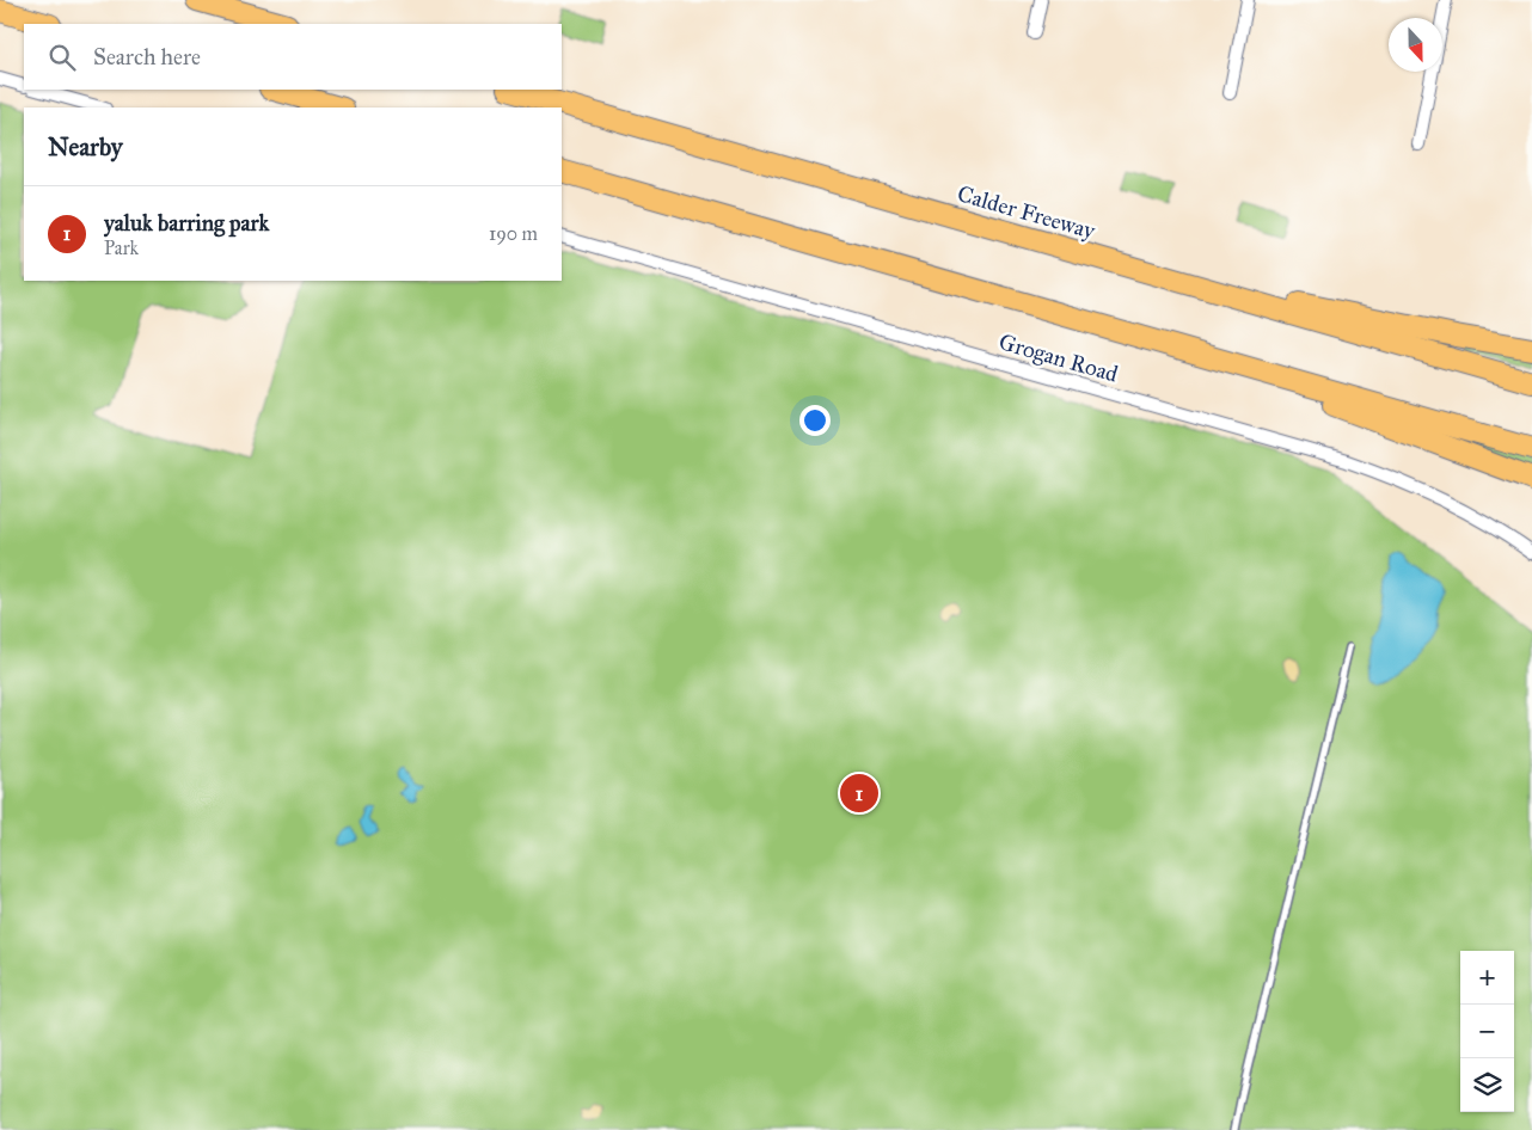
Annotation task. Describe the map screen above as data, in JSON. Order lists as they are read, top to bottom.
{
  "streets": {
    "highway": ["Calder Freeway"],
    "street": ["Grogan Road"]
  },
  "north": "bottom",
  "page": {
    "search": "Search here",
    "heading": "Nearby",
    "list": [
      {
        "mark": "1",
        "name": "yaluk barring park",
        "note": "Park",
        "value": "190 m"
      }
    ],
    "pins": "1",
    "map_buttons": ["+", "−"]
  }
}
